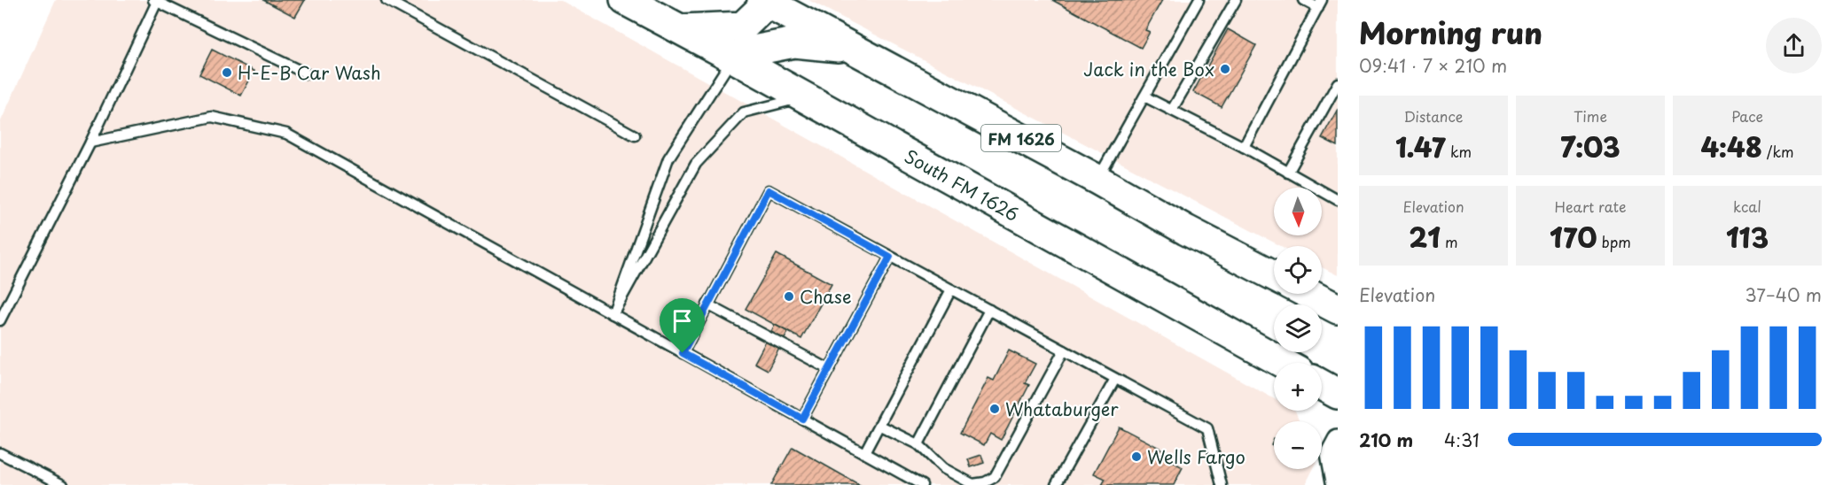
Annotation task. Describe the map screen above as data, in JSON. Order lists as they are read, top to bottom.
{
  "streets": {
    "main road": ["FM 1626", "South FM 1626"]
  },
  "places": [
    "Jack in the Box",
    "H-E-B Car Wash",
    "Chase",
    "Whataburger",
    "Wells Fargo"
  ],
  "north": "bottom",
  "page": {
    "heading": ["Morning run", "09:41 · 7 × 210 m"],
    "stats": [
      ["Distance", "1.47 km"],
      ["Time", "7:03"],
      ["Pace", "4:48 /km"],
      ["Elevation", "21 m"],
      ["Heart rate", "170 bpm"],
      ["kcal", "113"]
    ],
    "map_buttons": ["+", "−"],
    "chart": ["Elevation", "37–40 m"],
    "list": [
      {
        "name": "210 m",
        "note": "4:31"
      }
    ]
  }
}
